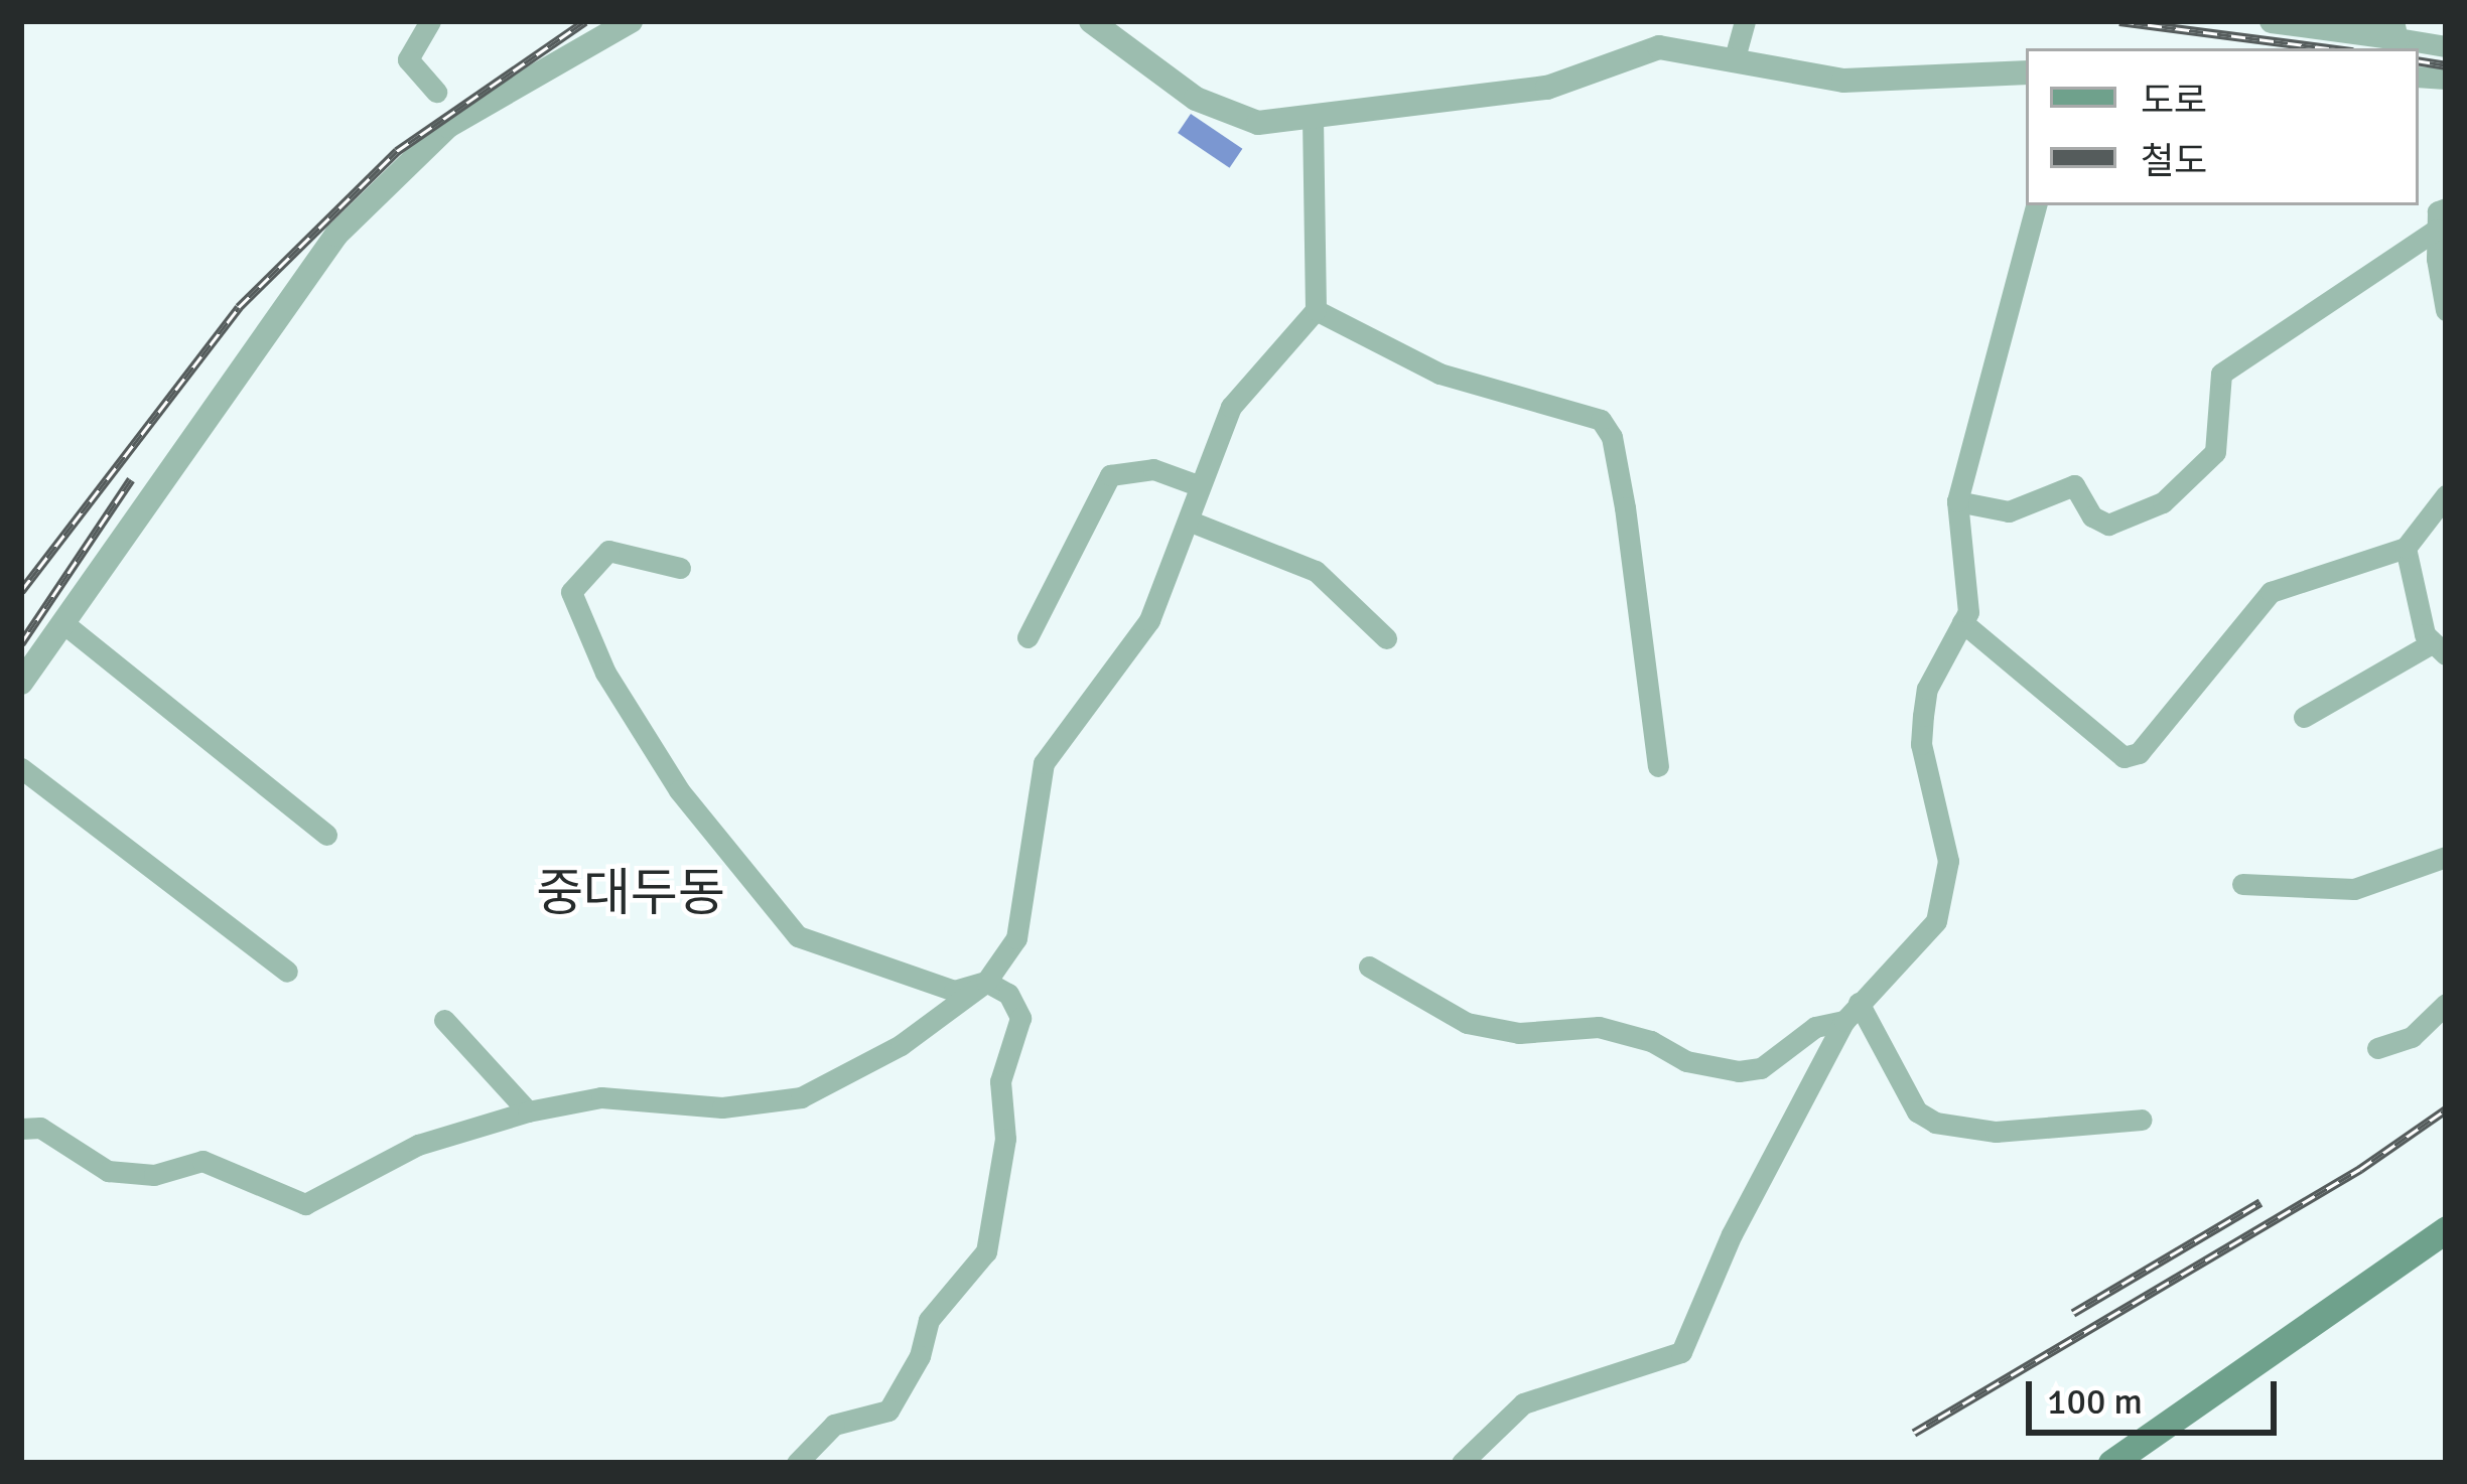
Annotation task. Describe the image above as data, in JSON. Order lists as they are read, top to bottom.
{
  "districts": ["중대두동"],
  "legend": ["도로", "철도"],
  "scale_bar": "100 m"
}
